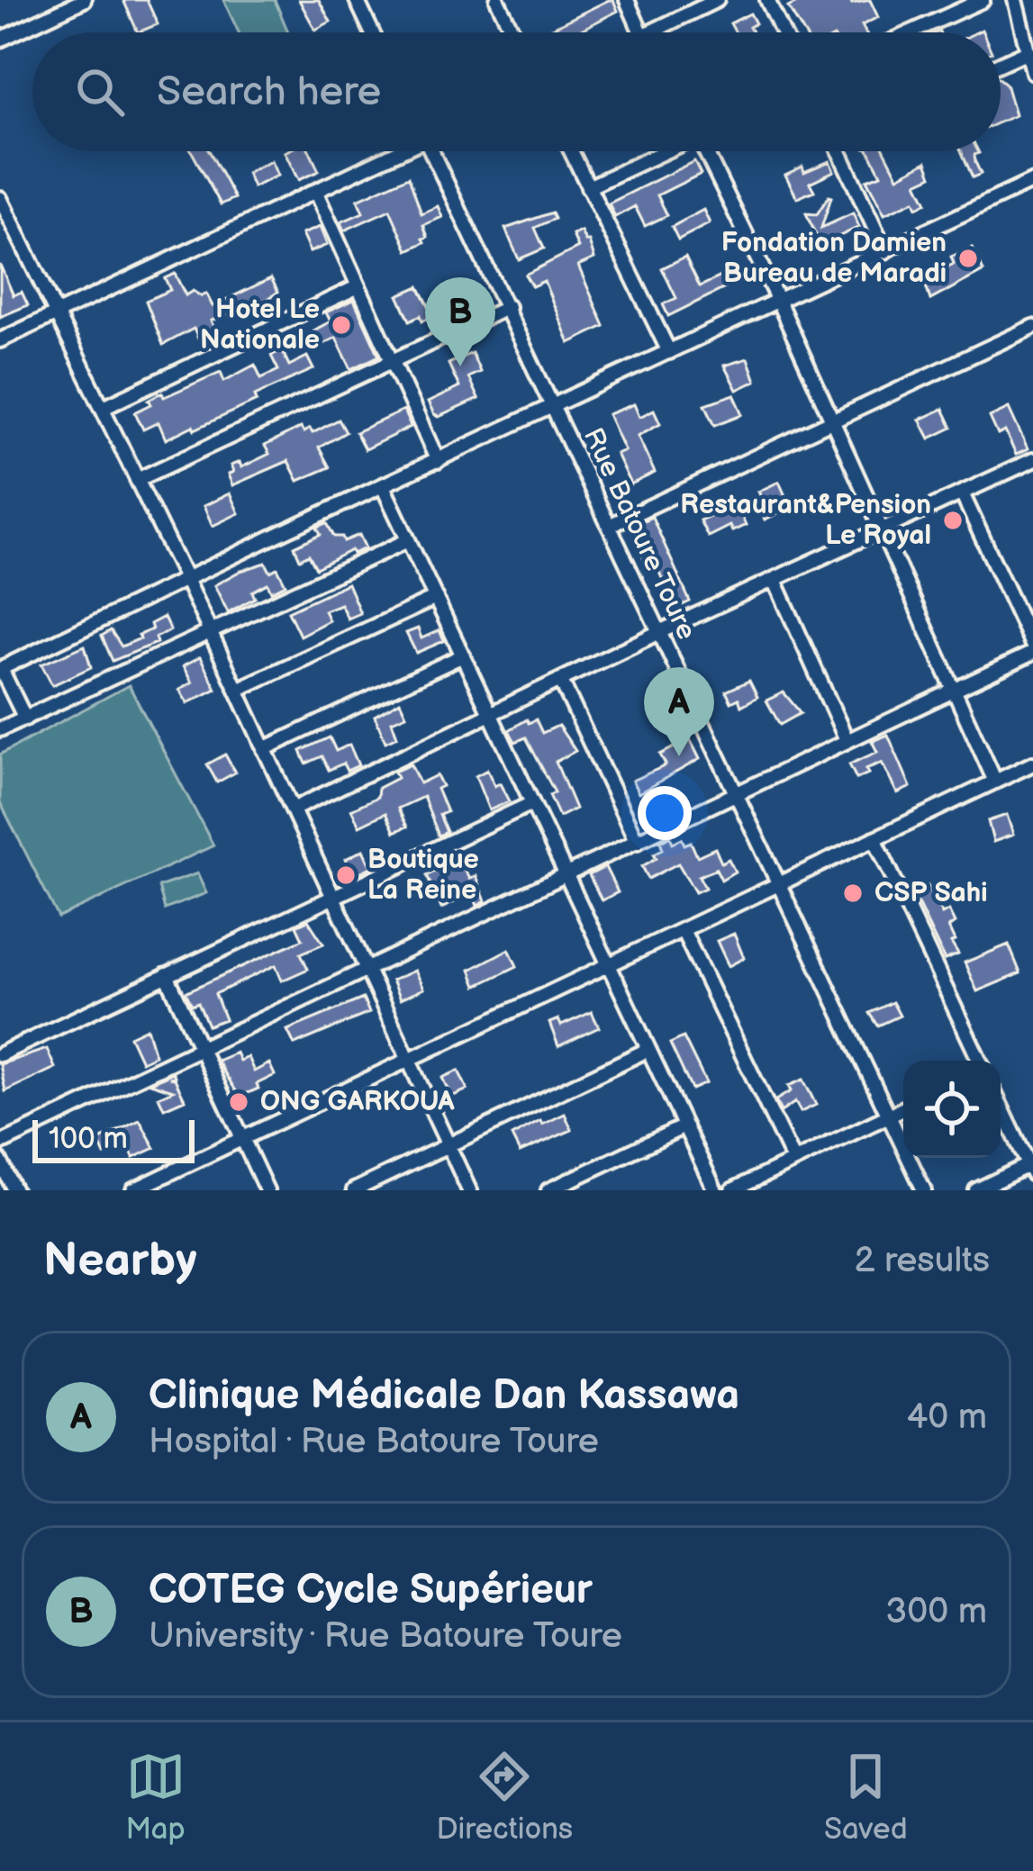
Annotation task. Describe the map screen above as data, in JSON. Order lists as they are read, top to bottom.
{
  "streets": {
    "street": ["Rue Batoure Toure"]
  },
  "places": [
    "Fondation Damien Bureau de Maradi",
    "Hotel Le Nationale",
    "Restaurant&Pension Le Royal",
    "Boutique La Reine",
    "CSP Sahi",
    "ONG GARKOUA"
  ],
  "scale_bar": "100 m",
  "page": {
    "search": "Search here",
    "pins": ["B", "A"],
    "scale": "100 m",
    "heading": ["Nearby", "2 results"],
    "list": [
      {
        "mark": "A",
        "name": "Clinique Médicale Dan Kassawa",
        "note": "Hospital · Rue Batoure Toure",
        "value": "40 m"
      },
      {
        "mark": "B",
        "name": "COTEG Cycle Supérieur",
        "note": "University · Rue Batoure Toure",
        "value": "300 m"
      }
    ],
    "nav": ["Map", "Directions", "Saved"]
  }
}
